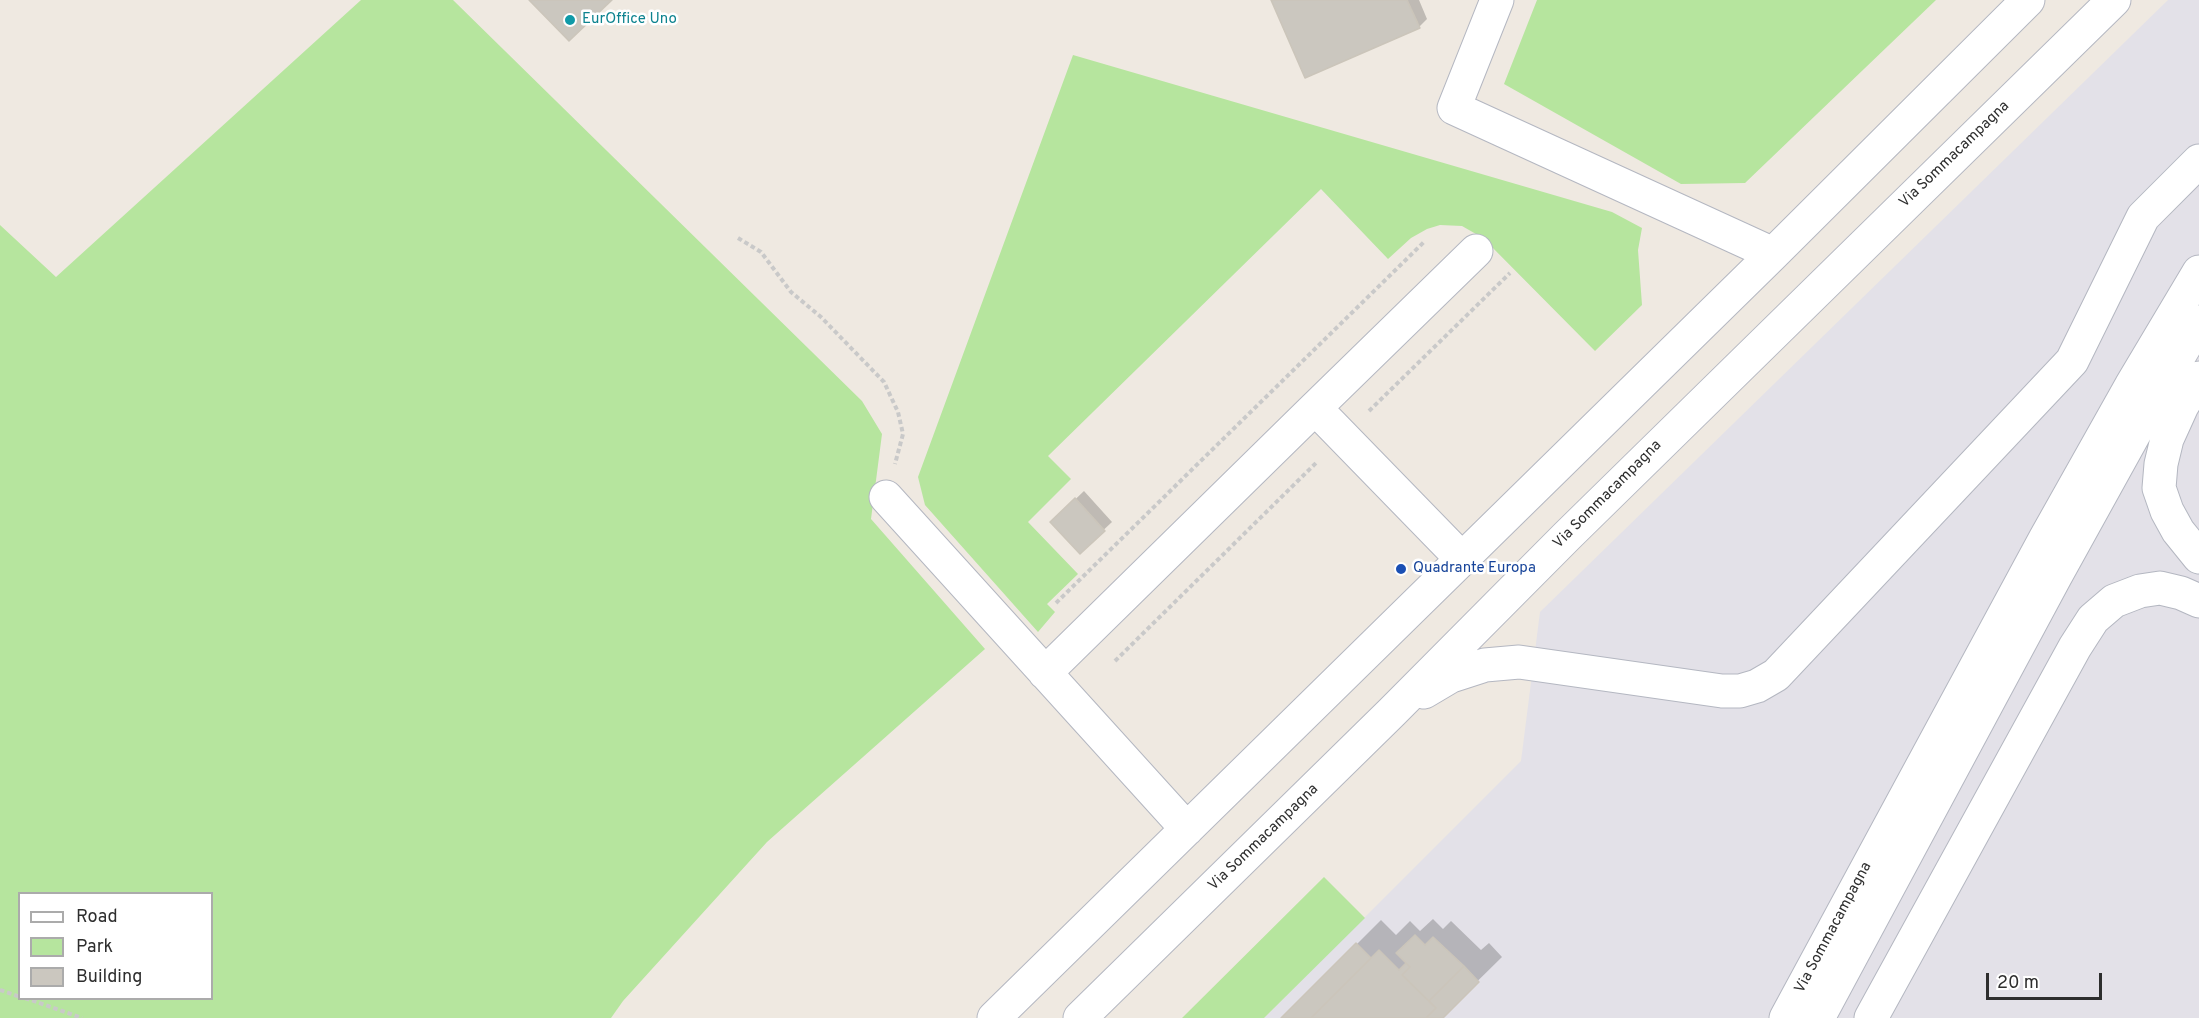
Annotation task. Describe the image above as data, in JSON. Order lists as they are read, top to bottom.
{
  "streets": {
    "street": ["Via Sommacampagna"]
  },
  "places": ["EurOffice Uno", "Quadrante Europa"],
  "legend": ["Road", "Park", "Building"],
  "scale_bar": "20 m"
}
